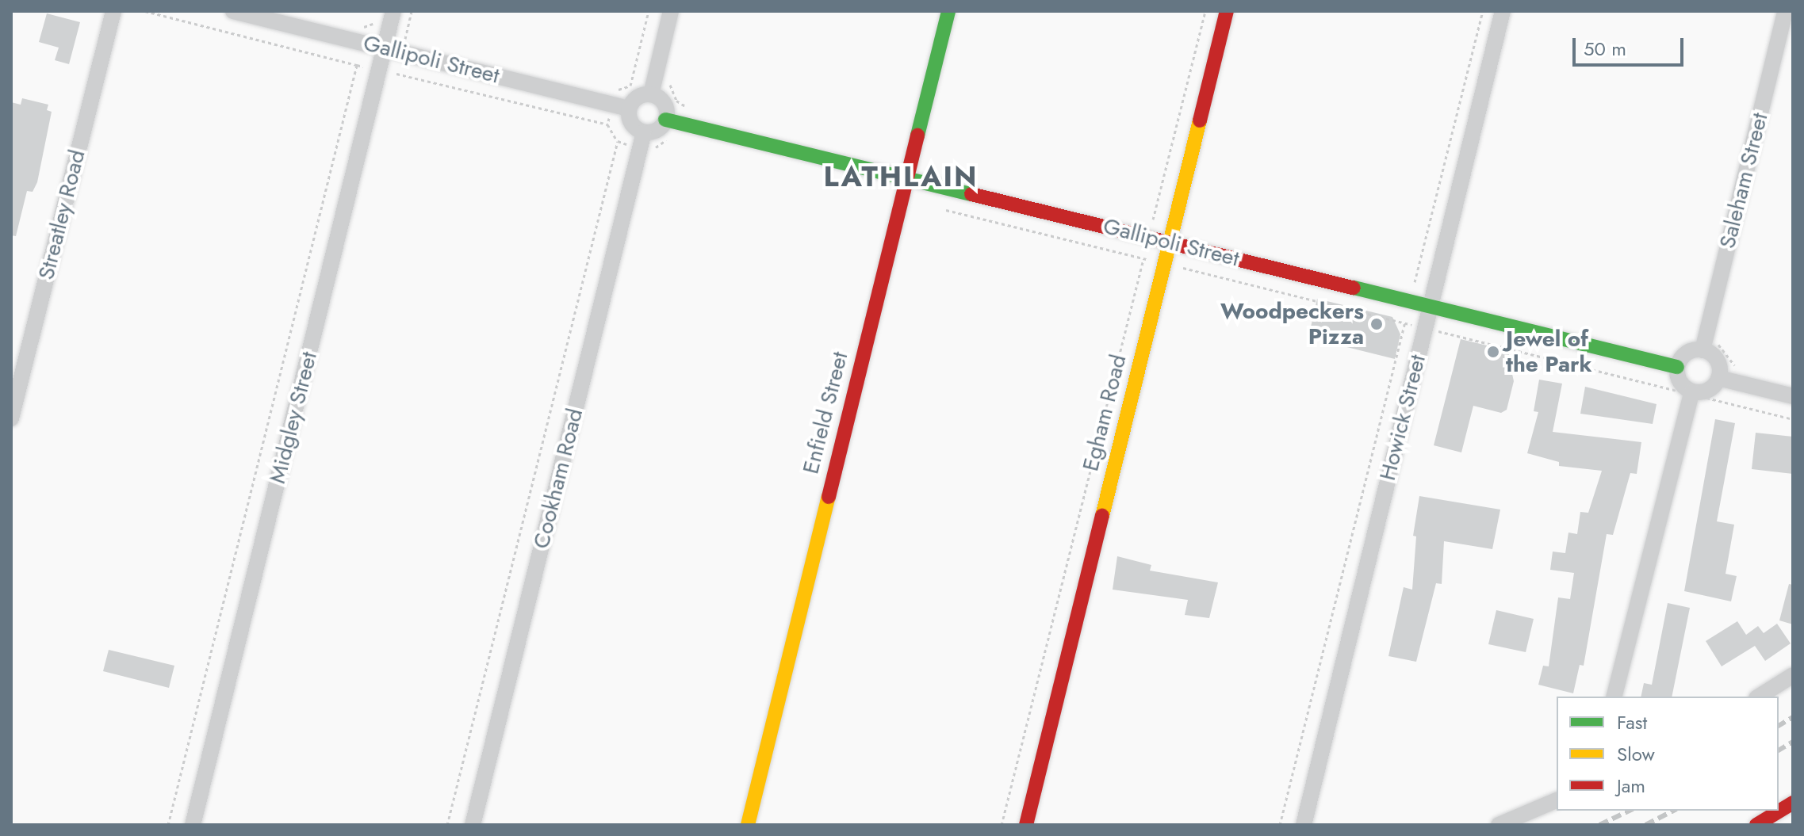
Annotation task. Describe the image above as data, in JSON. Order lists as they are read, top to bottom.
{
  "streets": {
    "street": [
      "Gallipoli Street",
      "Saleham Street",
      "Streatley Road",
      "Enfield Street",
      "Egham Road",
      "Midgley Street",
      "Howick Street",
      "Cookham Road"
    ]
  },
  "crossings": [
    ["Gallipoli Street", "Saleham Street"],
    ["Gallipoli Street", "Enfield Street"],
    ["Gallipoli Street", "Egham Road"],
    ["Gallipoli Street", "Midgley Street"],
    ["Gallipoli Street", "Howick Street"],
    ["Gallipoli Street", "Cookham Road"]
  ],
  "districts": ["LATHLAIN"],
  "places": ["Woodpeckers Pizza", "Jewel of the Park"],
  "legend": ["Fast", "Slow", "Jam"],
  "scale_bar": "50 m"
}
